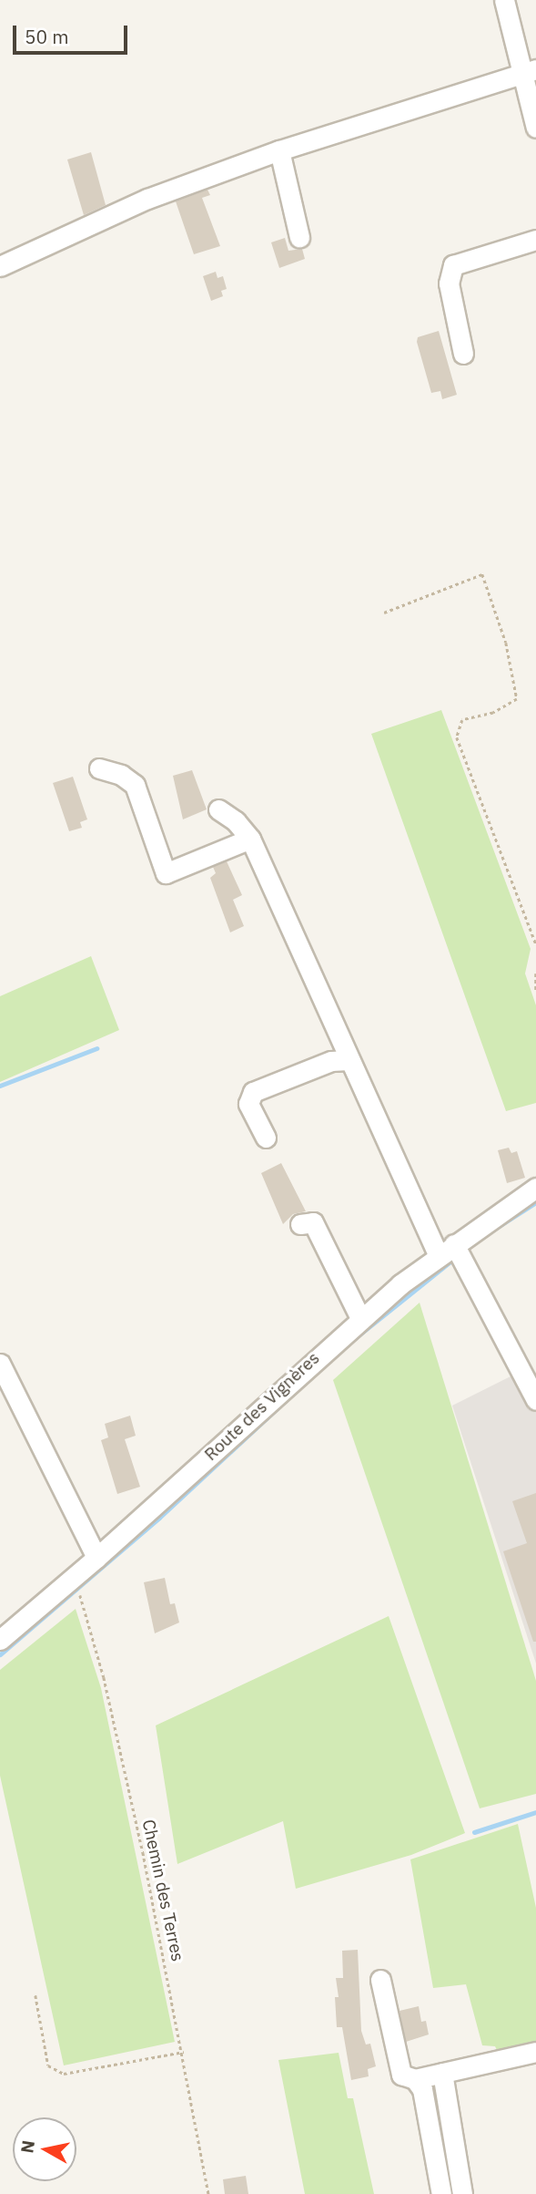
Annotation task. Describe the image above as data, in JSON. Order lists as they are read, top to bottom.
{
  "streets": {
    "street": ["Route des Vignères"],
    "path": ["Chemin des Terres"]
  },
  "scale_bar": "50 m",
  "north": "left"
}
